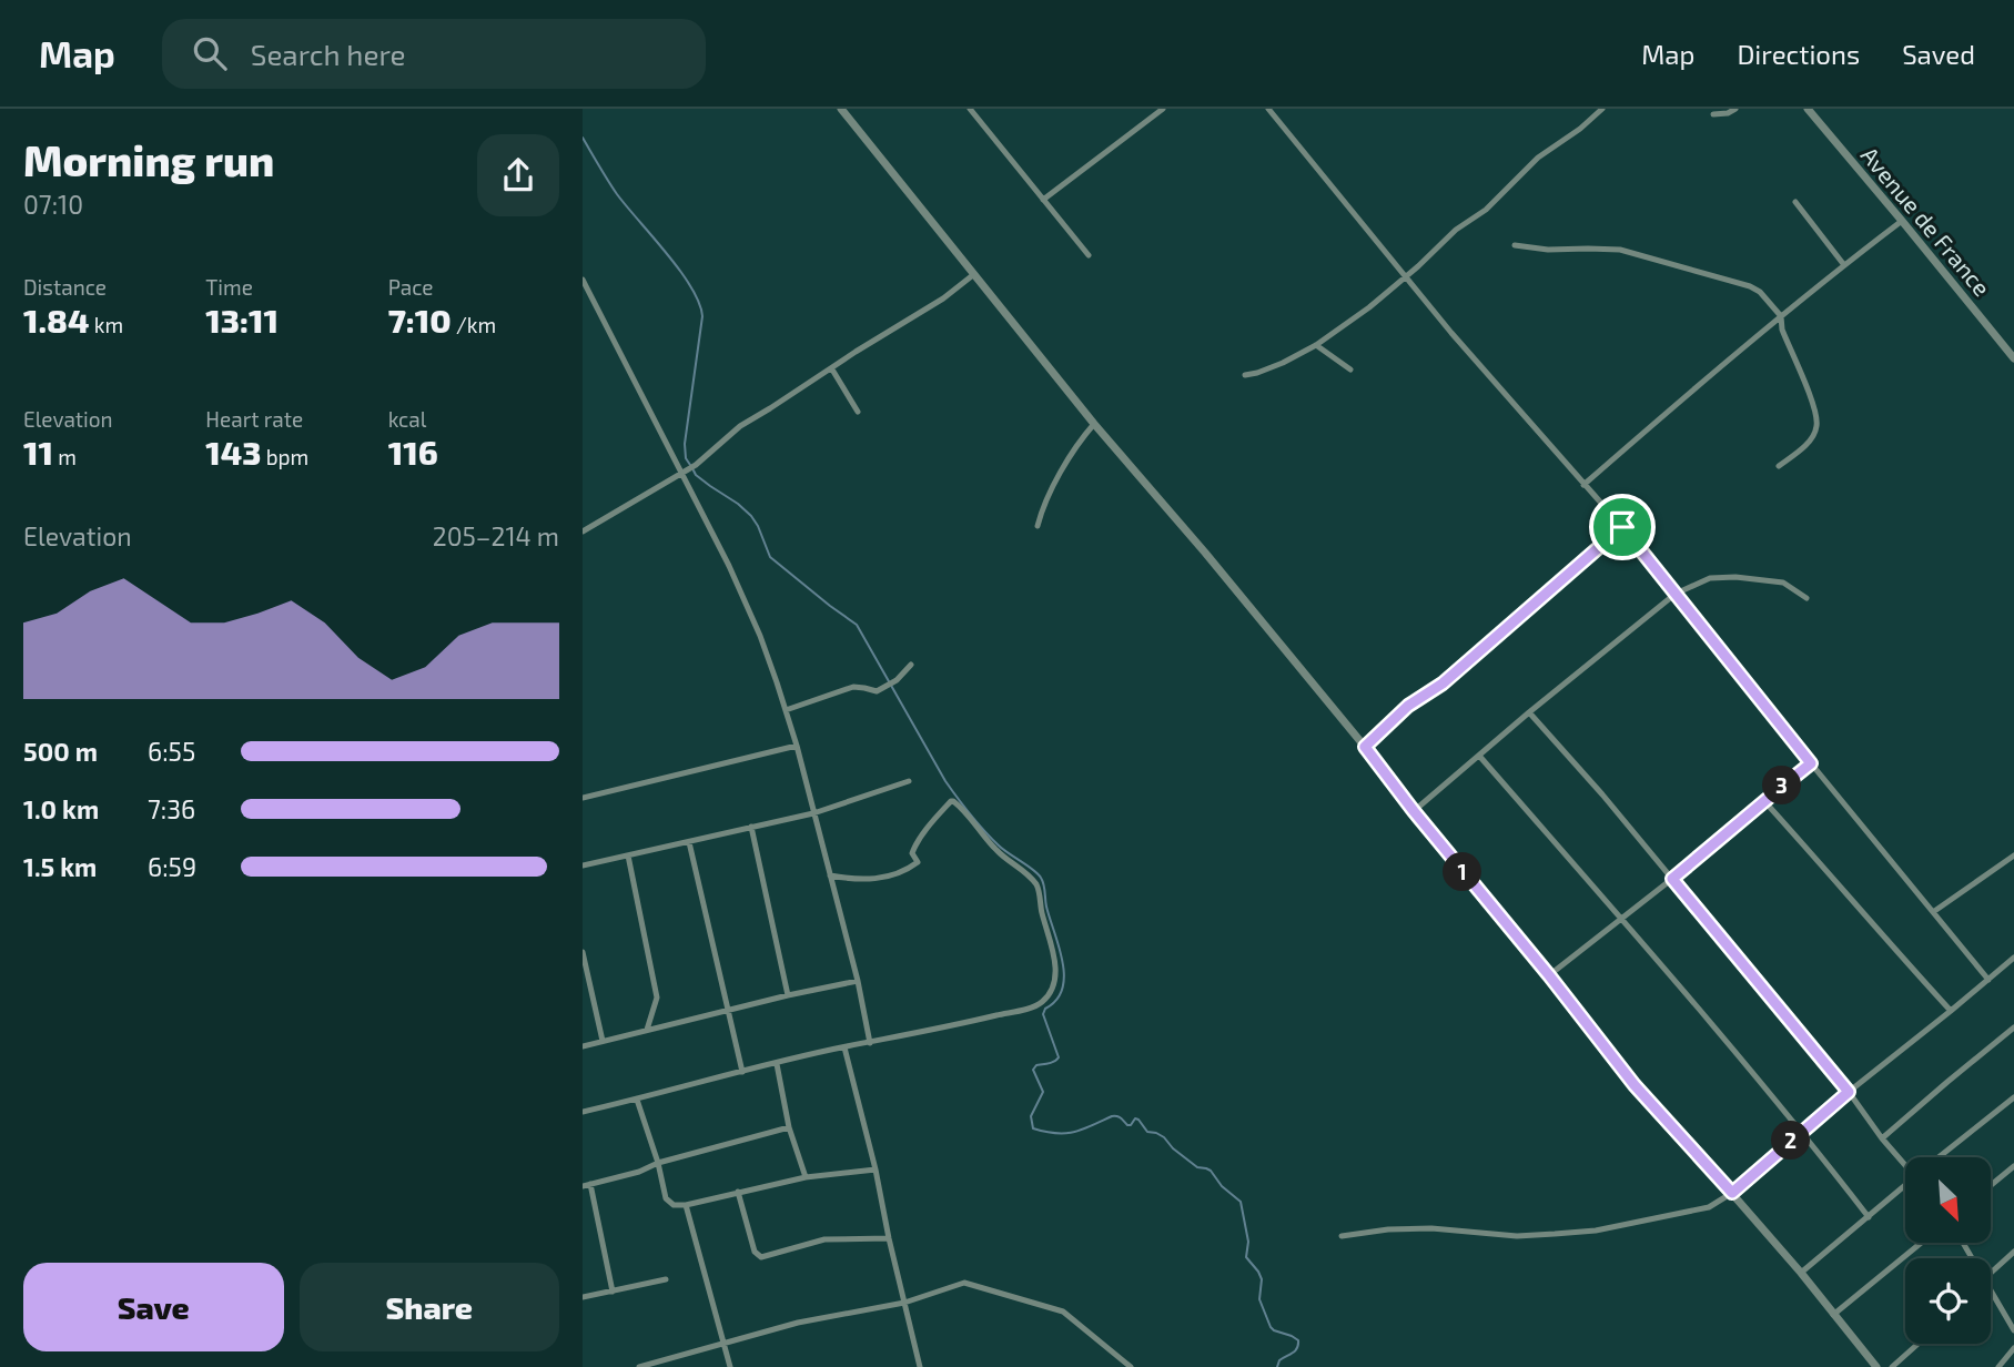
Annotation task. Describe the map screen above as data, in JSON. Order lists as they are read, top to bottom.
{
  "streets": {
    "street": ["Avenue de France"]
  },
  "north": "bottom right",
  "page": {
    "header": "Map",
    "search": "Search here",
    "nav": ["Map", "Directions", "Saved"],
    "heading": ["Morning run", "07:10"],
    "stats": [
      ["Distance", "1.84 km"],
      ["Time", "13:11"],
      ["Pace", "7:10 /km"],
      ["Elevation", "11 m"],
      ["Heart rate", "143 bpm"],
      ["kcal", "116"]
    ],
    "chart": ["Elevation", "205–214 m"],
    "list": [
      {
        "name": "500 m",
        "note": "6:55"
      },
      {
        "name": "1.0 km",
        "note": "7:36"
      },
      {
        "name": "1.5 km",
        "note": "6:59"
      }
    ],
    "pins": ["3", "1", "2"],
    "buttons": ["Save", "Share"]
  }
}
